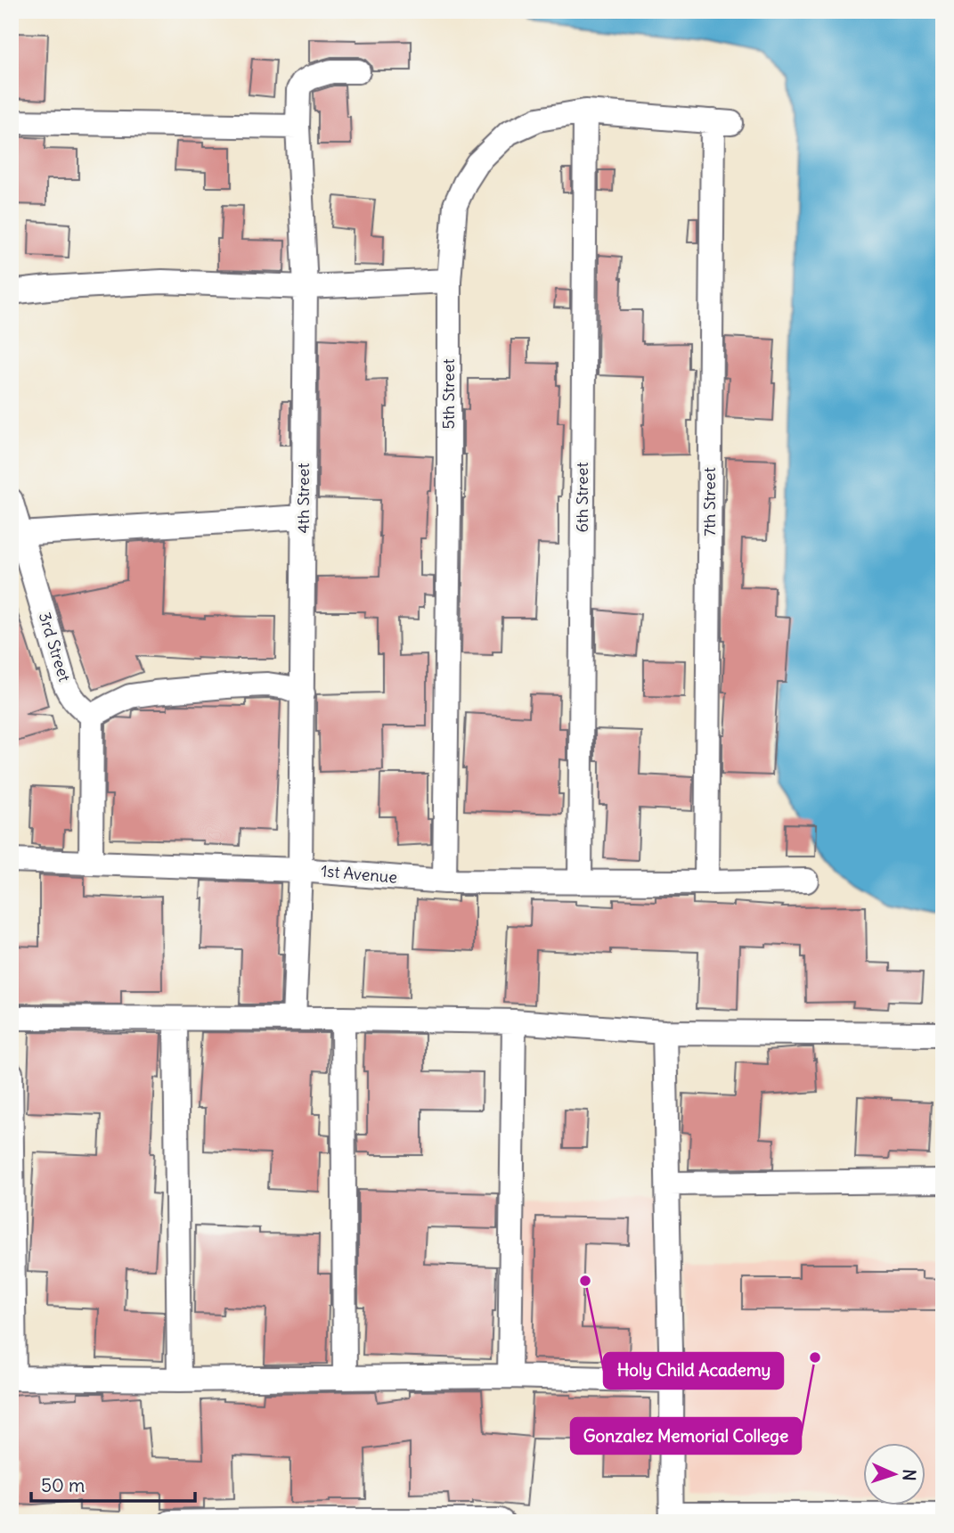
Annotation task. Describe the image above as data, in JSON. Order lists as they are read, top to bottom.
{
  "streets": {
    "street": [
      "5th Street",
      "6th Street",
      "4th Street",
      "7th Street",
      "3rd Street",
      "1st Avenue"
    ]
  },
  "crossings": [
    ["5th Street", "6th Street"],
    ["5th Street", "7th Street"],
    ["5th Street", "1st Avenue"],
    ["6th Street", "1st Avenue"],
    ["4th Street", "1st Avenue"],
    ["7th Street", "1st Avenue"]
  ],
  "places": ["Holy Child Academy", "Gonzalez Memorial College"],
  "scale_bar": "50 m",
  "north": "right"
}
